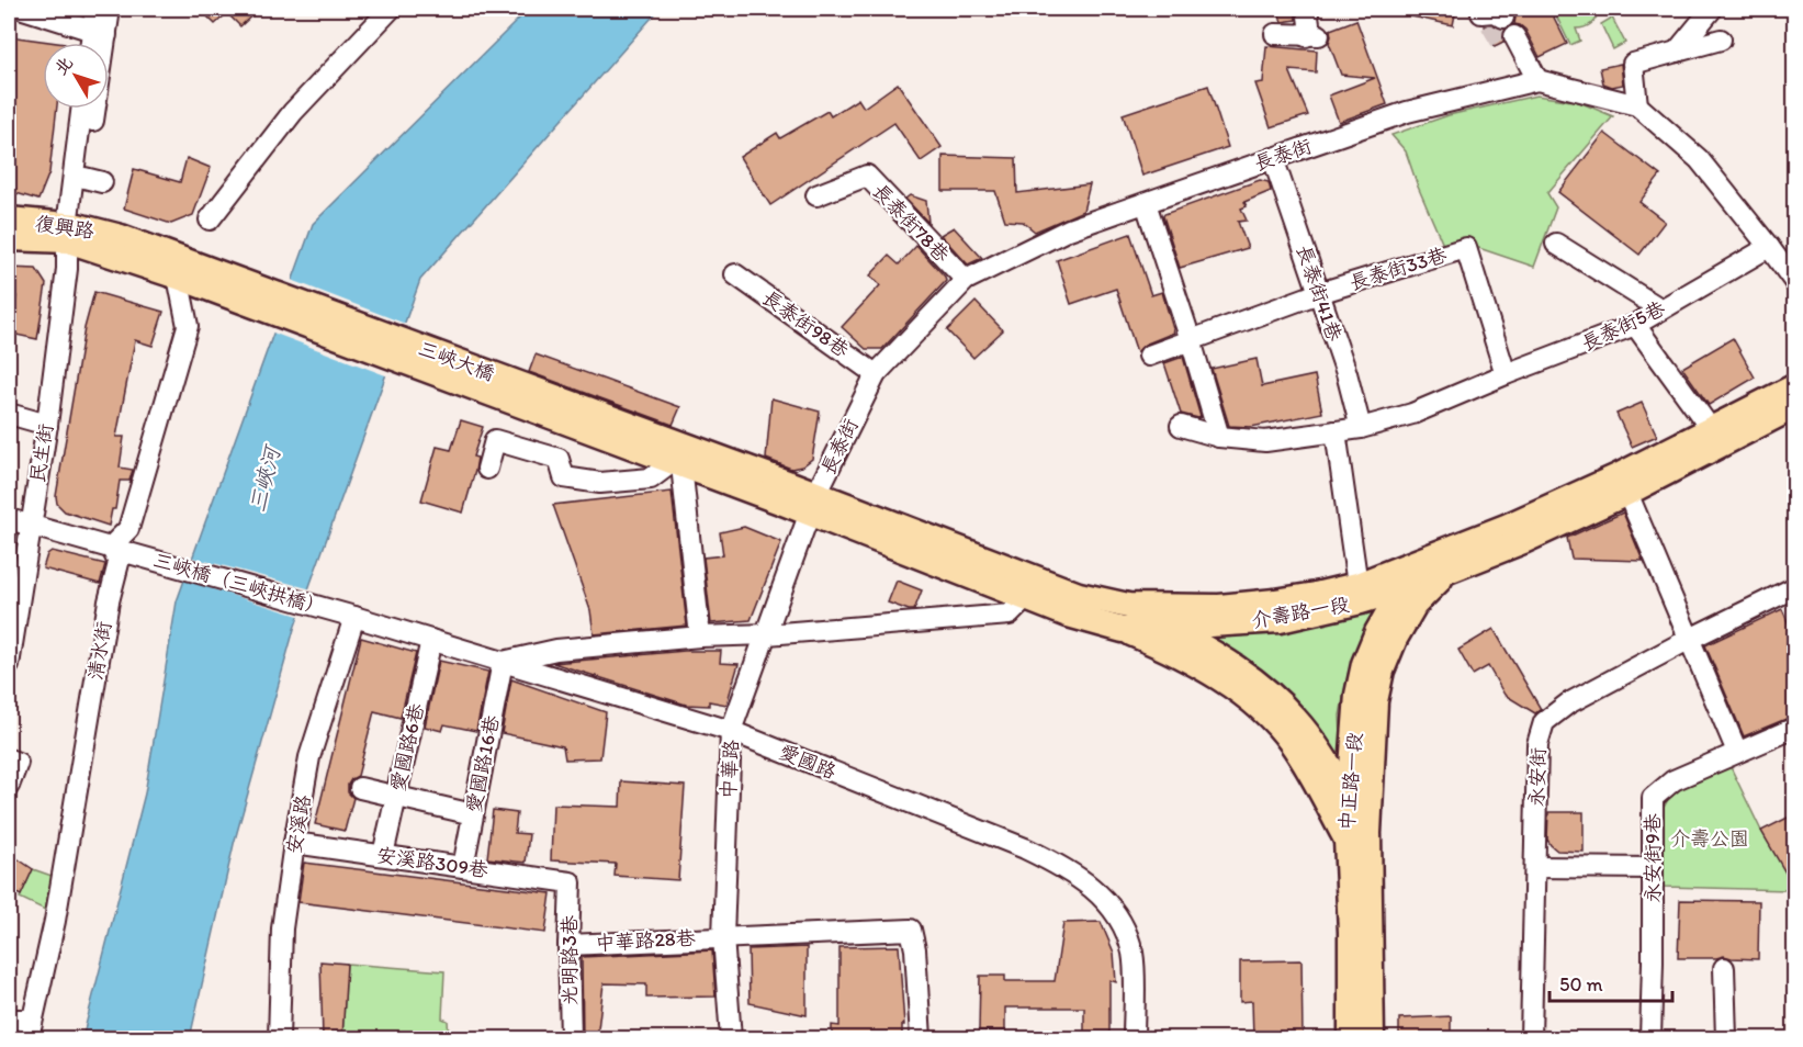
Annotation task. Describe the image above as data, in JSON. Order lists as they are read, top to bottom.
{
  "streets": {
    "main road": [
      "復興路",
      "三峽大橋",
      "介壽路一段",
      "中正路一段"
    ],
    "street": [
      "長泰街",
      "長泰街78巷",
      "長泰街33巷",
      "長泰街41巷",
      "長泰街98巷",
      "長泰街5巷",
      "民生街",
      "三峽橋（三峽拱橋）",
      "清水街",
      "愛國路6巷",
      "愛國路",
      "愛國路16巷",
      "中華路",
      "永安街",
      "安溪路",
      "永安街9巷",
      "安溪路309巷",
      "中華路28巷",
      "光明路3巷"
    ]
  },
  "crossings": [
    ["長泰街", "長泰街78巷"],
    ["長泰街", "長泰街41巷"],
    ["長泰街", "長泰街98巷"],
    ["長泰街", "長泰街5巷"],
    ["長泰街", "介壽路一段"],
    ["長泰街", "中華路"],
    ["復興路", "三峽大橋"],
    ["復興路", "民生街"],
    ["長泰街33巷", "長泰街41巷"],
    ["長泰街33巷", "長泰街5巷"],
    ["長泰街41巷", "長泰街5巷"],
    ["三峽大橋", "介壽路一段"],
    ["民生街", "三峽橋（三峽拱橋）"],
    ["三峽橋（三峽拱橋）", "清水街"],
    ["三峽橋（三峽拱橋）", "愛國路"],
    ["三峽橋（三峽拱橋）", "安溪路"],
    ["介壽路一段", "中華路"],
    ["介壽路一段", "中正路一段"],
    ["愛國路6巷", "愛國路"],
    ["愛國路6巷", "安溪路309巷"],
    ["愛國路", "愛國路16巷"],
    ["愛國路", "中華路"],
    ["愛國路", "安溪路"],
    ["愛國路16巷", "安溪路309巷"],
    ["中華路", "中華路28巷"],
    ["安溪路", "安溪路309巷"],
    ["安溪路309巷", "光明路3巷"],
    ["中華路28巷", "光明路3巷"]
  ],
  "water": ["三峽河"],
  "parks": ["介壽公園"],
  "scale_bar": "50 m",
  "north": "top left"
}
